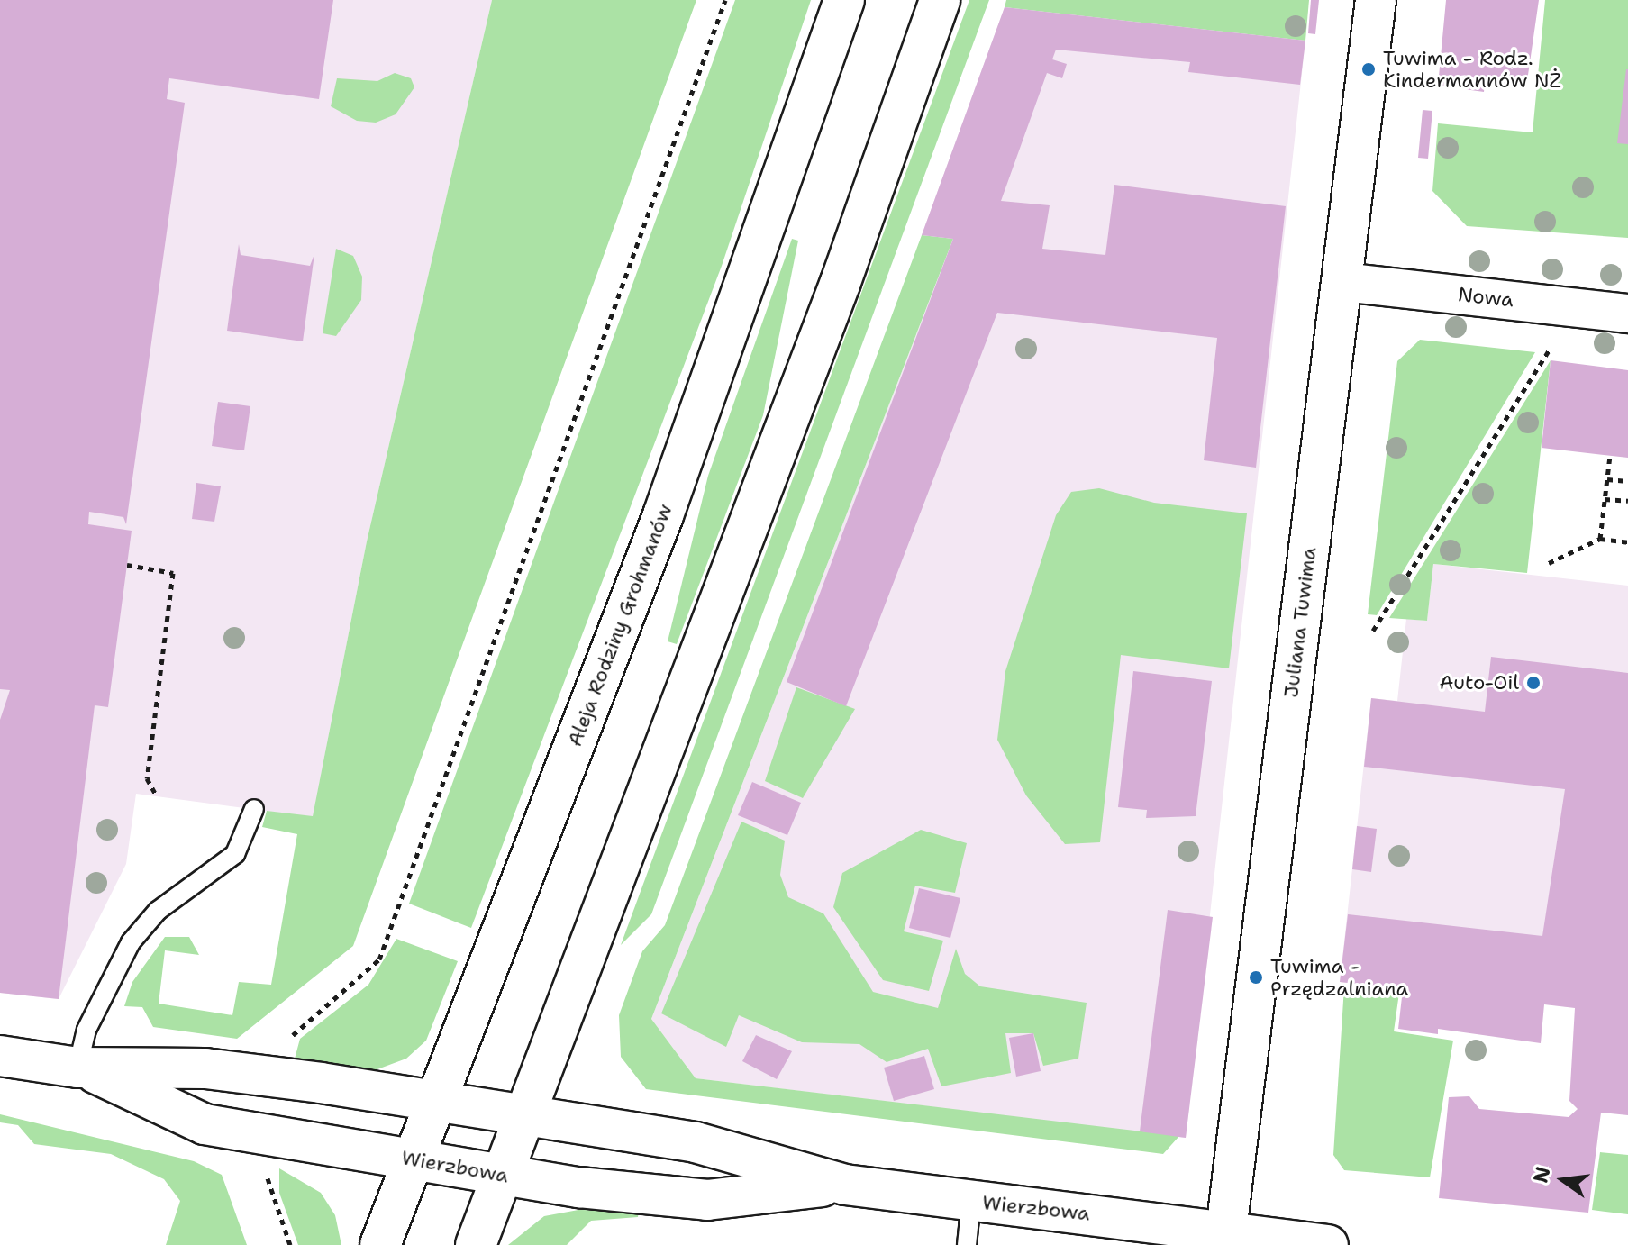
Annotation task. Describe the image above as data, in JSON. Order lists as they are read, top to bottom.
{
  "streets": {
    "street": [
      "Nowa",
      "Juliana Tuwima",
      "Aleja Rodziny Grohmanów",
      "Wierzbowa"
    ]
  },
  "crossings": [
    ["Nowa", "Juliana Tuwima"],
    ["Juliana Tuwima", "Wierzbowa"],
    ["Aleja Rodziny Grohmanów", "Wierzbowa"]
  ],
  "places": ["Tuwima - Rodz. Kindermannów NŻ", "Auto-Oil", "Tuwima - Przędzalniana"],
  "north": "left"
}
